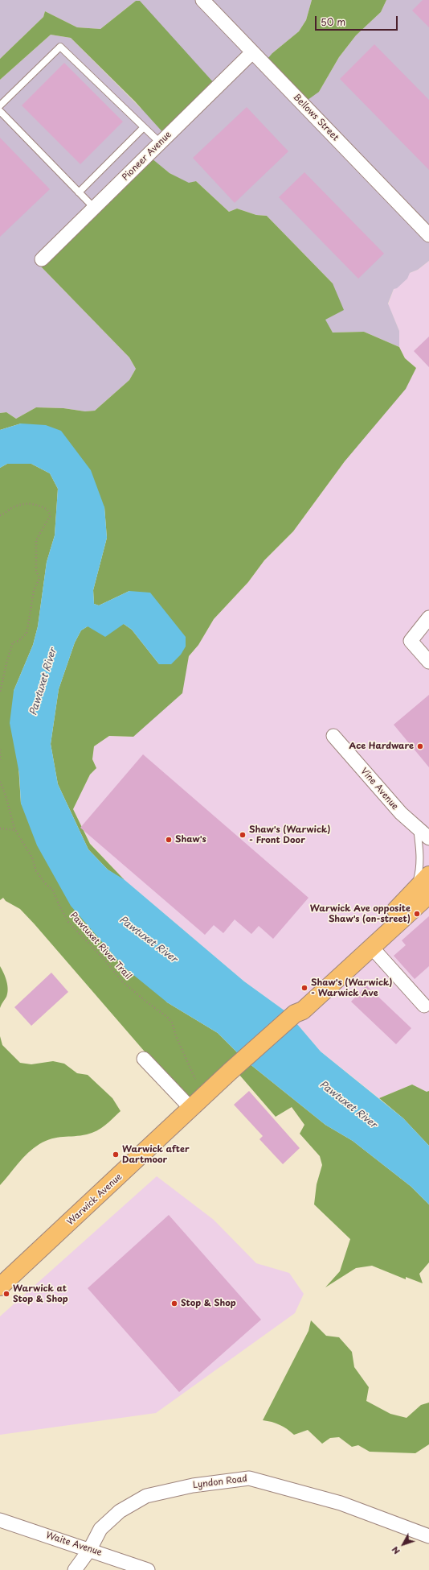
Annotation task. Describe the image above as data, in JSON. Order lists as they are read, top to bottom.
{
  "streets": {
    "main road": ["Warwick Avenue"],
    "street": [
      "Bellows Street",
      "Pioneer Avenue",
      "Vine Avenue",
      "Lyndon Road",
      "Waite Avenue"
    ],
    "path": ["Pawtuxet River Trail"]
  },
  "crossings": [
    ["Bellows Street", "Pioneer Avenue"],
    ["Lyndon Road", "Waite Avenue"]
  ],
  "water": ["Pawtuxet River"],
  "places": [
    "Ace Hardware",
    "Shaw's (Warwick) - Front Door",
    "Shaw's",
    "Warwick Ave opposite Shaw's (on-street)",
    "Shaw's (Warwick) - Warwick Ave",
    "Warwick after Dartmoor",
    "Warwick at Stop & Shop",
    "Stop & Shop"
  ],
  "scale_bar": "50 m",
  "north": "bottom left"
}
